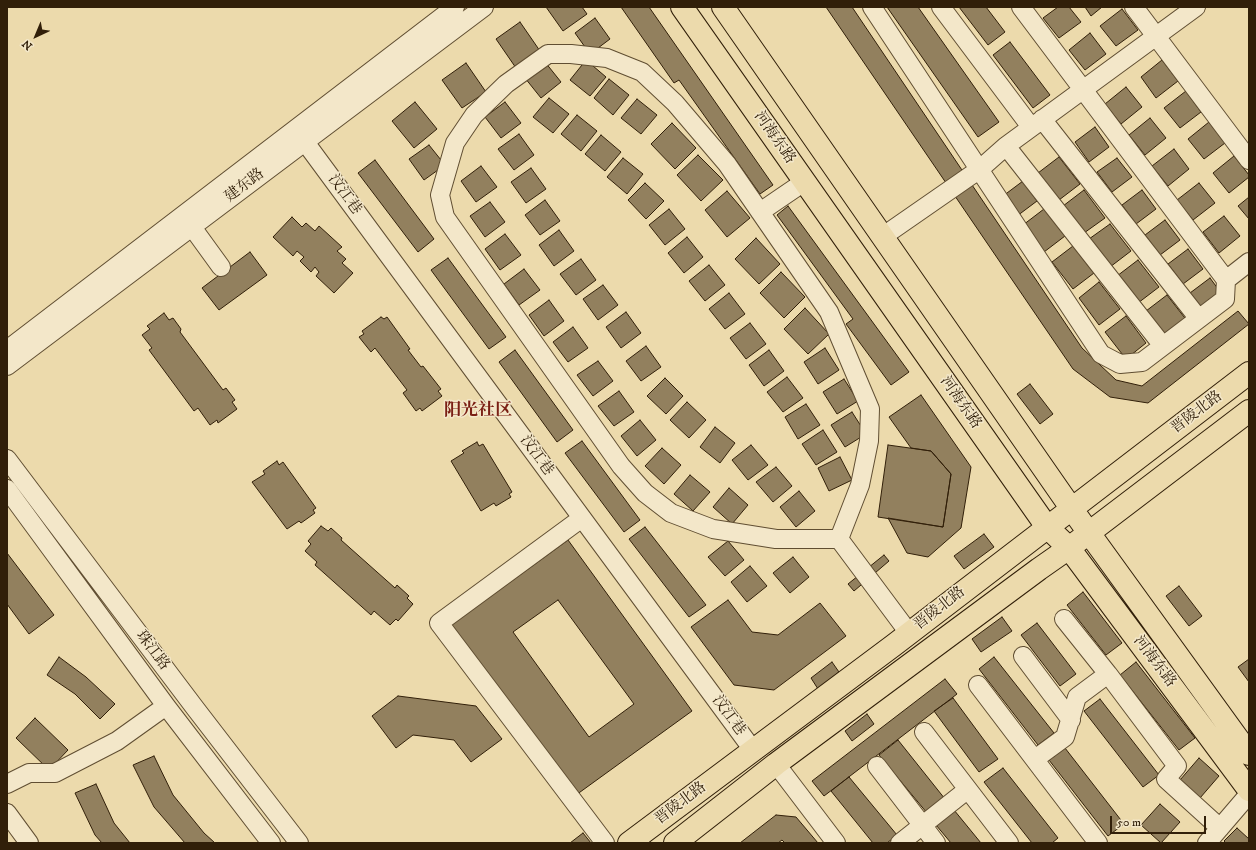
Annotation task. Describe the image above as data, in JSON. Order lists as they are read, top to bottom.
{
  "streets": {
    "main road": ["河海东路", "晋陵北路"],
    "street": ["建东路", "汶江巷", "珠江路"]
  },
  "crossings": [
    ["河海东路", "晋陵北路"],
    ["建东路", "汶江巷"],
    ["汶江巷", "晋陵北路"]
  ],
  "districts": ["阳光社区"],
  "scale_bar": "50 m",
  "north": "bottom left"
}
